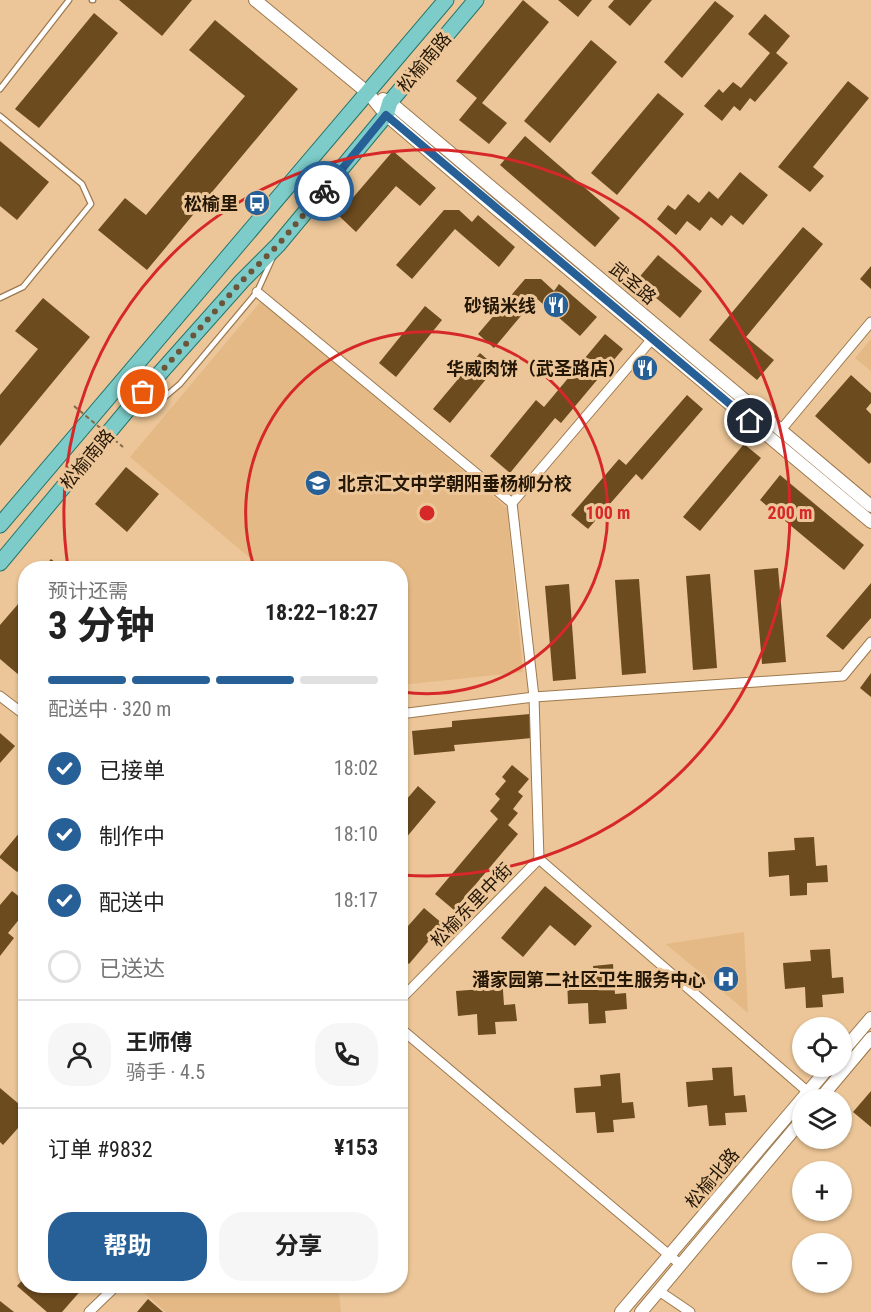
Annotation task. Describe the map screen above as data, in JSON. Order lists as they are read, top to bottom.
{
  "streets": {
    "main road": ["松榆南路"],
    "street": ["武圣路", "松榆东里中街", "松榆北路"]
  },
  "crossings": [
    ["松榆南路", "武圣路"]
  ],
  "places": {
    "bus stop": ["松榆里"],
    "restaurant": ["砂锅米线", "华威肉饼（武圣路店）"],
    "school or university": ["北京汇文中学朝阳垂杨柳分校"],
    "hospital": ["潘家园第二社区卫生服务中心"]
  },
  "page": {
    "heading": ["3 分钟", "预计还需", "18:22–18:27"],
    "panel": [
      "王师傅",
      "骑手 · 4.5",
      "订单 #9832",
      "¥153"
    ],
    "bar": "配送中 · 320 m",
    "list": [
      ["已接单", "18:02"],
      ["制作中", "18:10"],
      ["配送中", "18:17"],
      "已送达"
    ],
    "map_buttons": ["+", "−"],
    "buttons": ["帮助", "分享"]
  },
  "rings": ["100 m", "200 m"]
}
